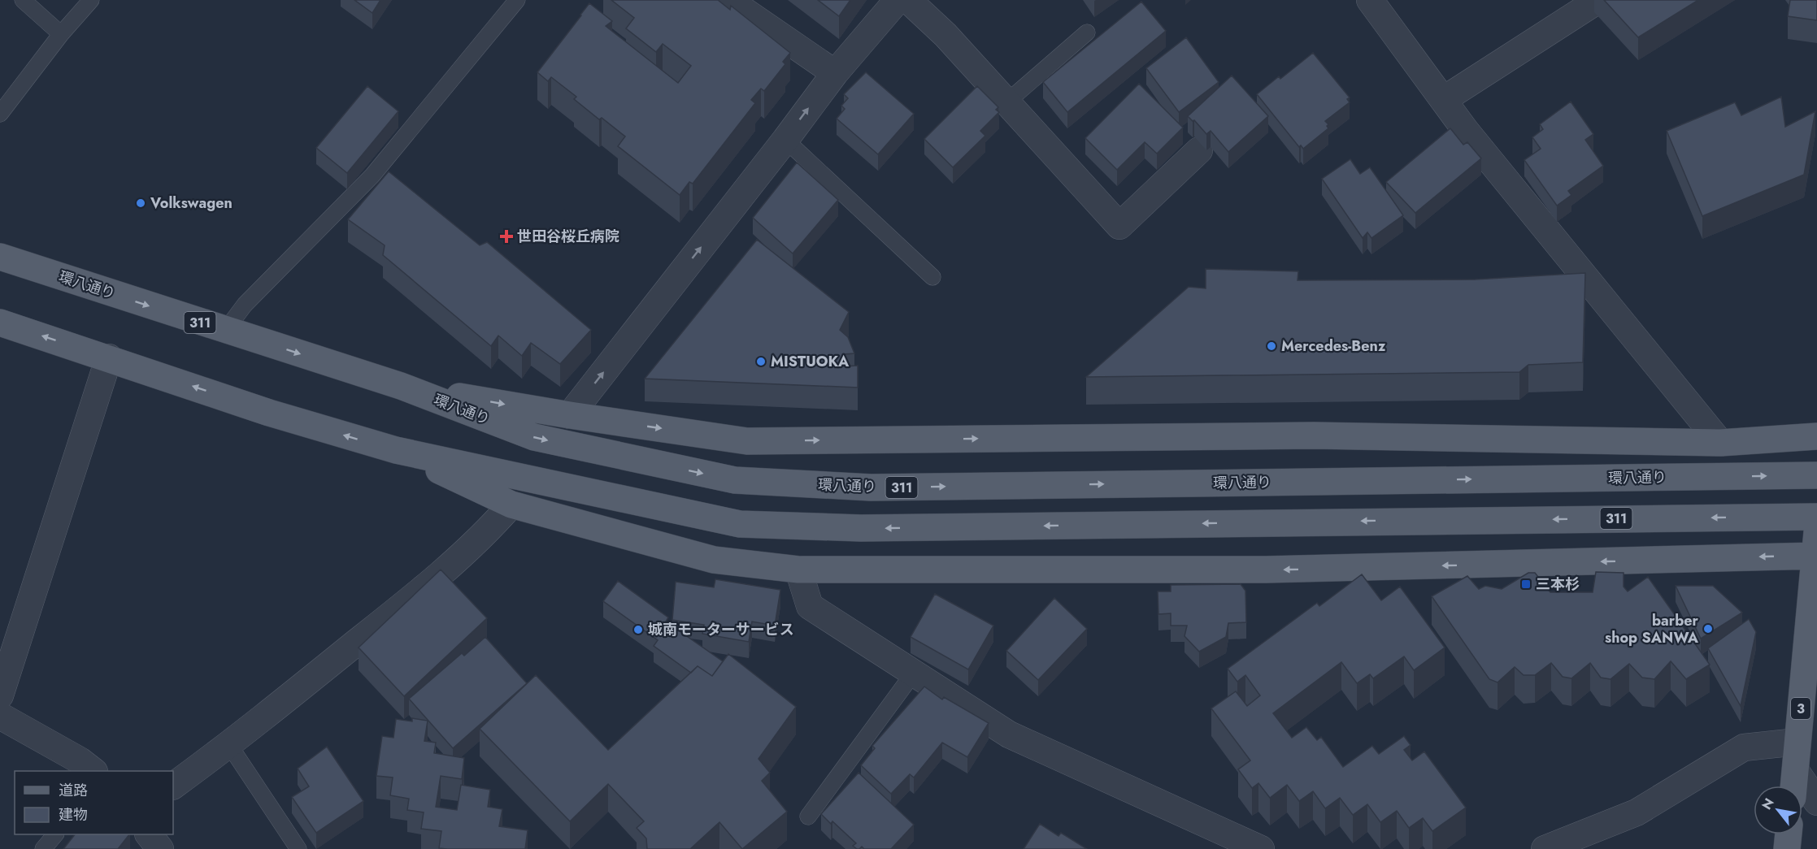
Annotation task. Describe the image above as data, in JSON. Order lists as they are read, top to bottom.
{
  "streets": {
    "main road": ["環八通り", "311", "3"]
  },
  "places": {
    "other": [
      "Volkswagen",
      "Mercedes-Benz",
      "MISTUOKA",
      "barber shop SANWA",
      "城南モーターサービス"
    ],
    "health": ["世田谷桜丘病院"],
    "transit": ["三本杉"]
  },
  "legend": ["道路", "建物"],
  "north": "top left"
}
